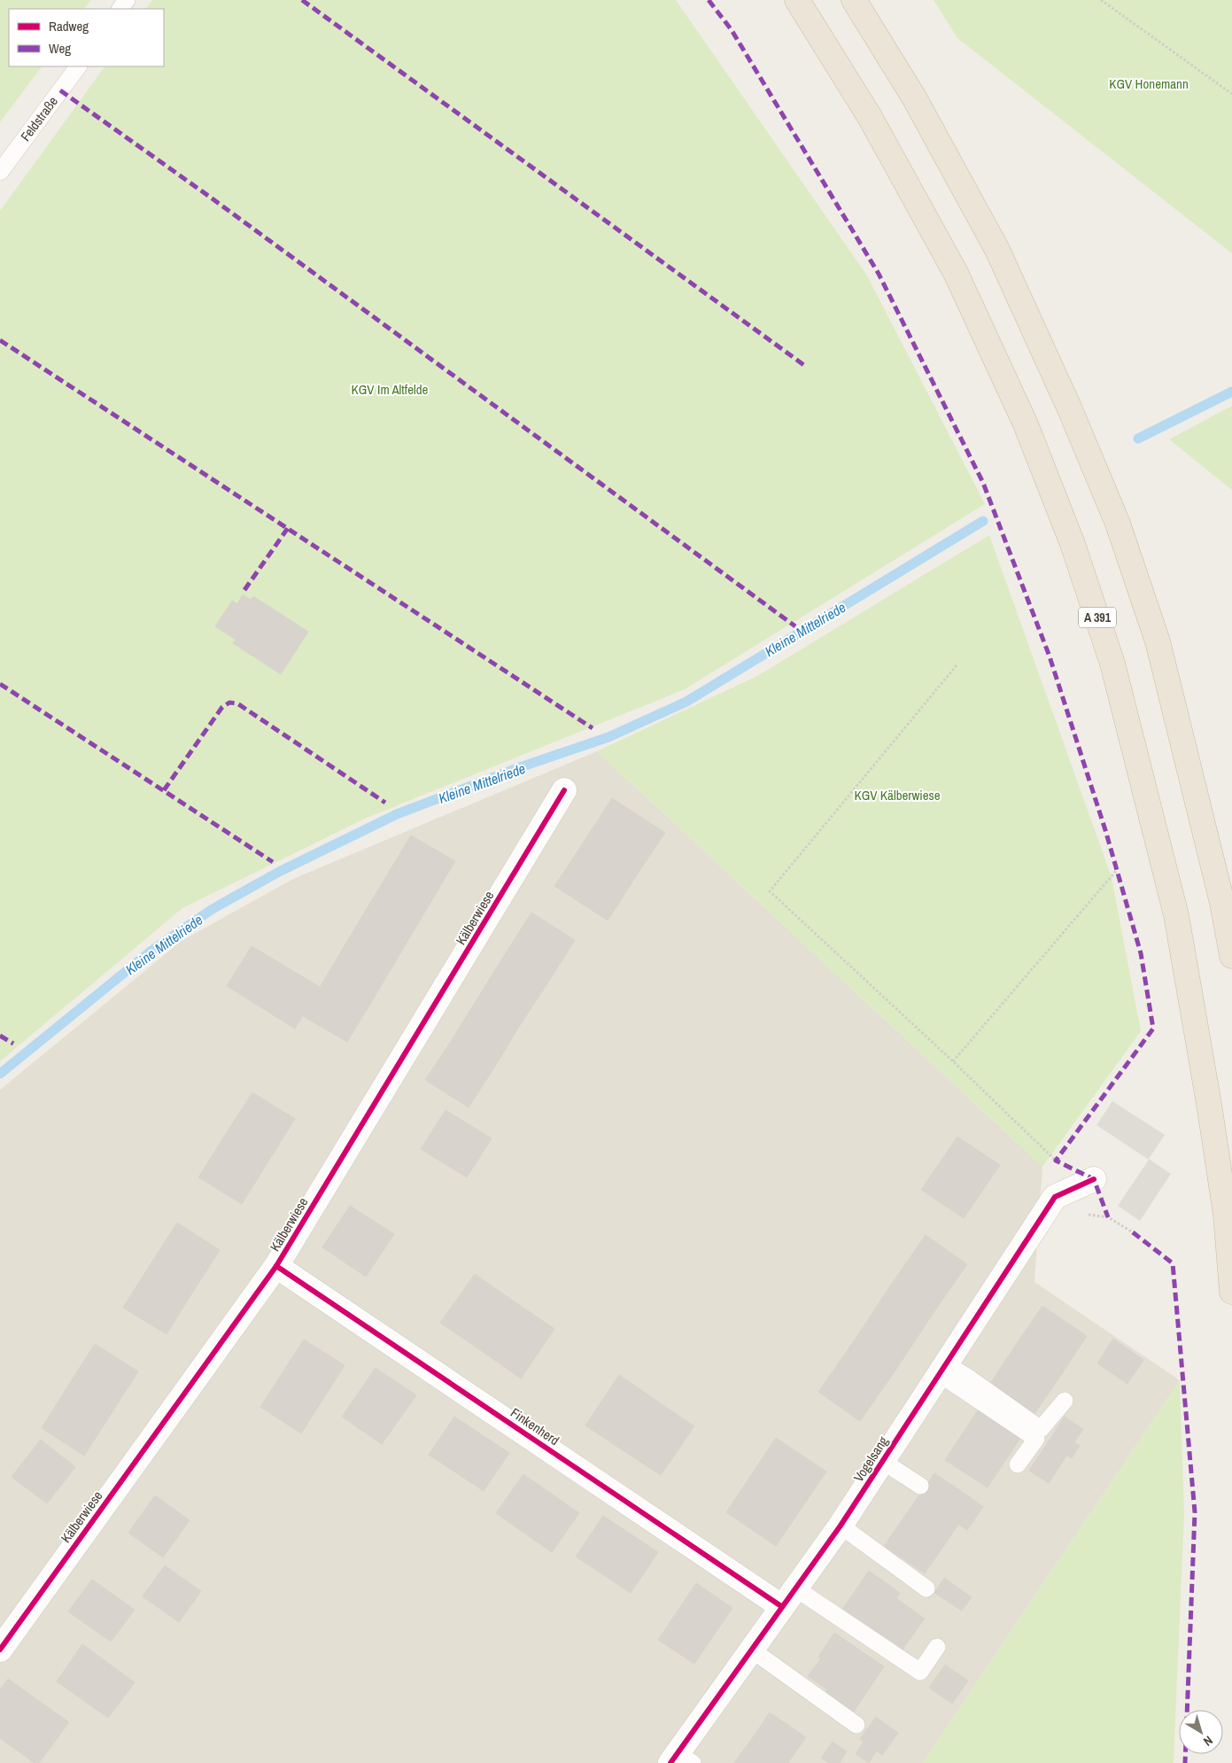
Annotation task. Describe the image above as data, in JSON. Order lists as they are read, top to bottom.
{
  "streets": {
    "highway": ["A 391"],
    "street": ["Kälberwiese", "Finkenherd", "Vogelsang"],
    "lane": ["Feldstraße"]
  },
  "crossings": [
    ["Kälberwiese", "Finkenherd"],
    ["Finkenherd", "Vogelsang"]
  ],
  "water": ["Kleine Mittelriede"],
  "parks": ["KGV Honemann", "KGV Im Altfelde", "KGV Kälberwiese"],
  "legend": ["Radweg", "Weg"],
  "north": "bottom right"
}
